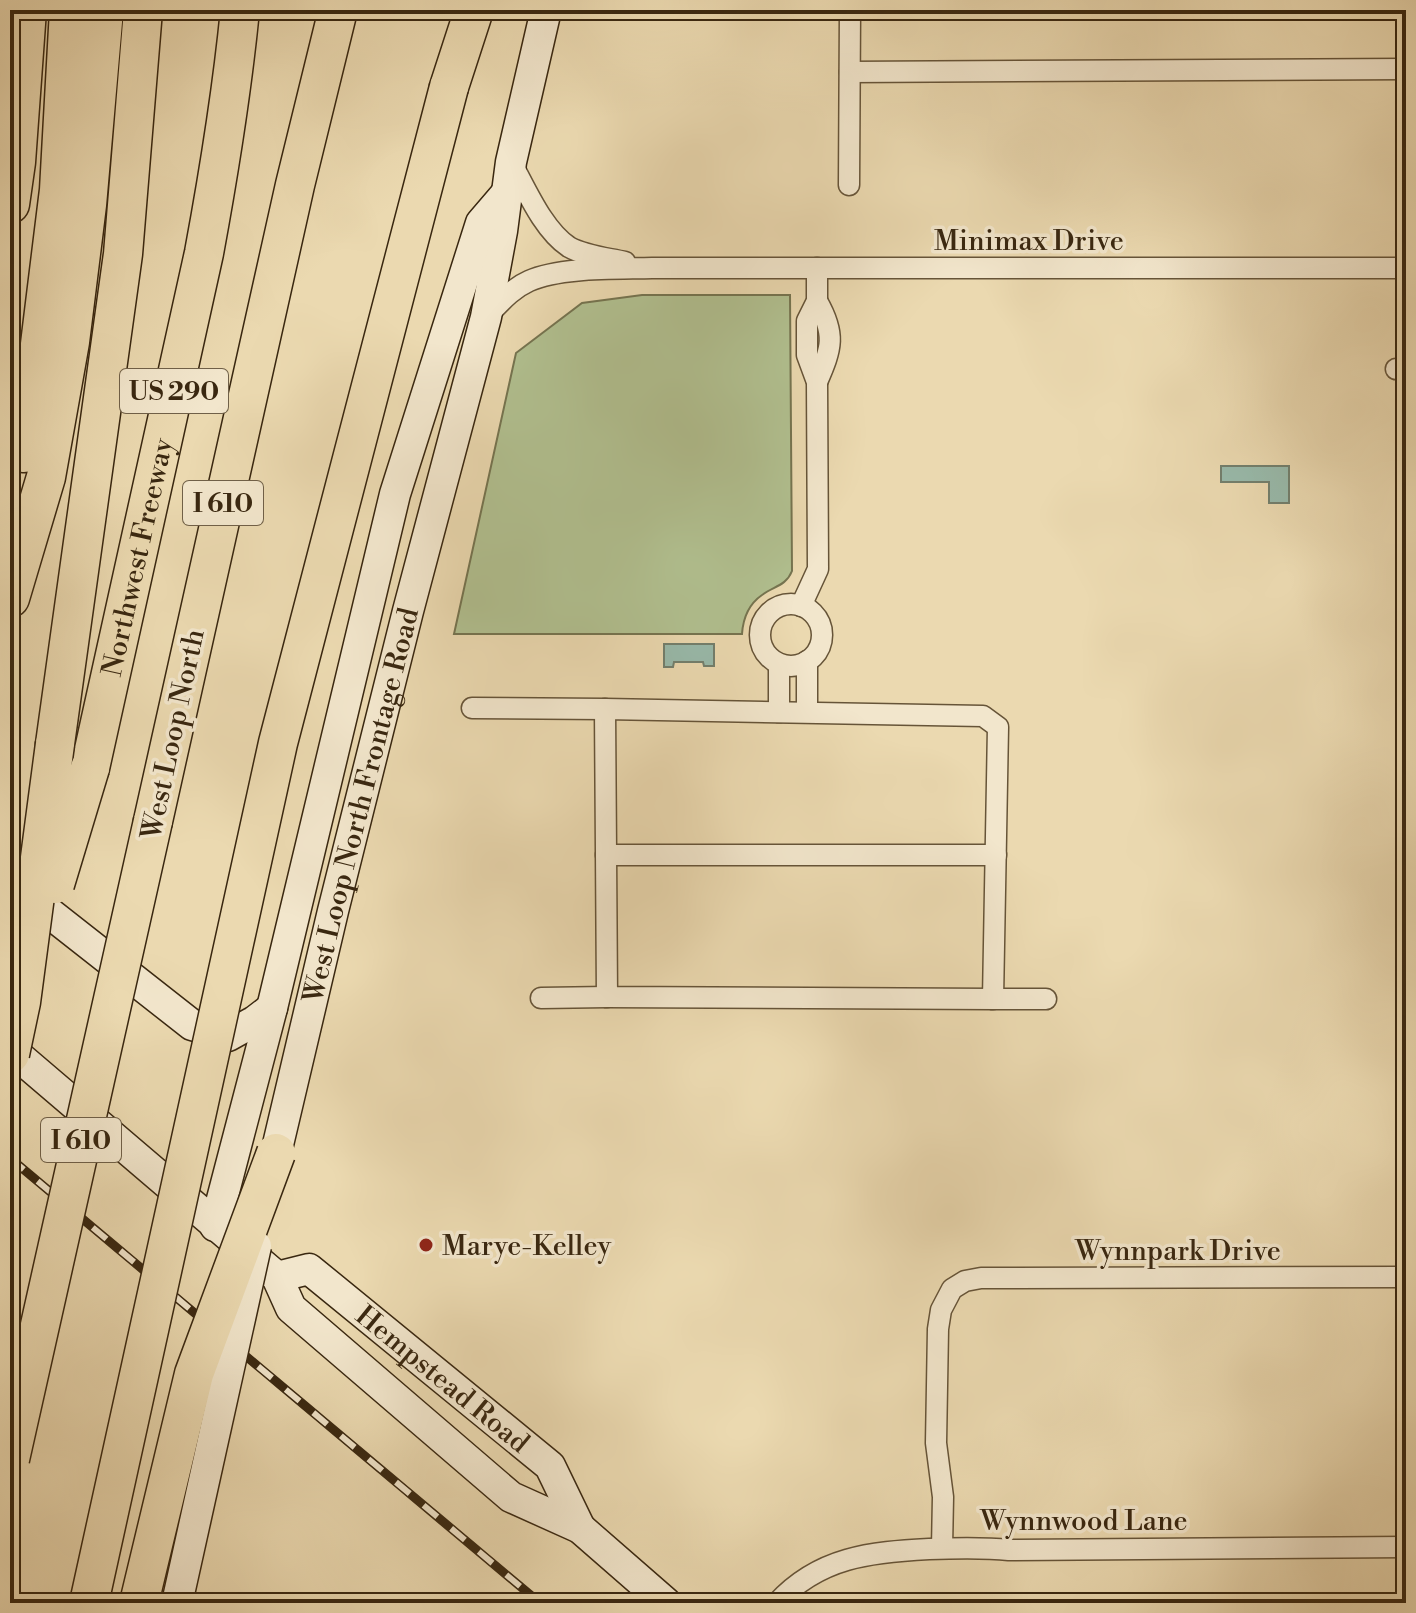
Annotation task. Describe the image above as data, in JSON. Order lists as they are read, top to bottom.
{
  "streets": {
    "highway": [
      "US 290",
      "I 610",
      "Northwest Freeway",
      "West Loop North"
    ],
    "main road": ["West Loop North Frontage Road", "Hempstead Road"],
    "street": ["Minimax Drive", "Wynnpark Drive", "Wynnwood Lane"]
  },
  "crossings": [
    ["Minimax Drive", "West Loop North Frontage Road"],
    ["Wynnpark Drive", "Wynnwood Lane"]
  ],
  "places": ["Marye-Kelley"]
}
